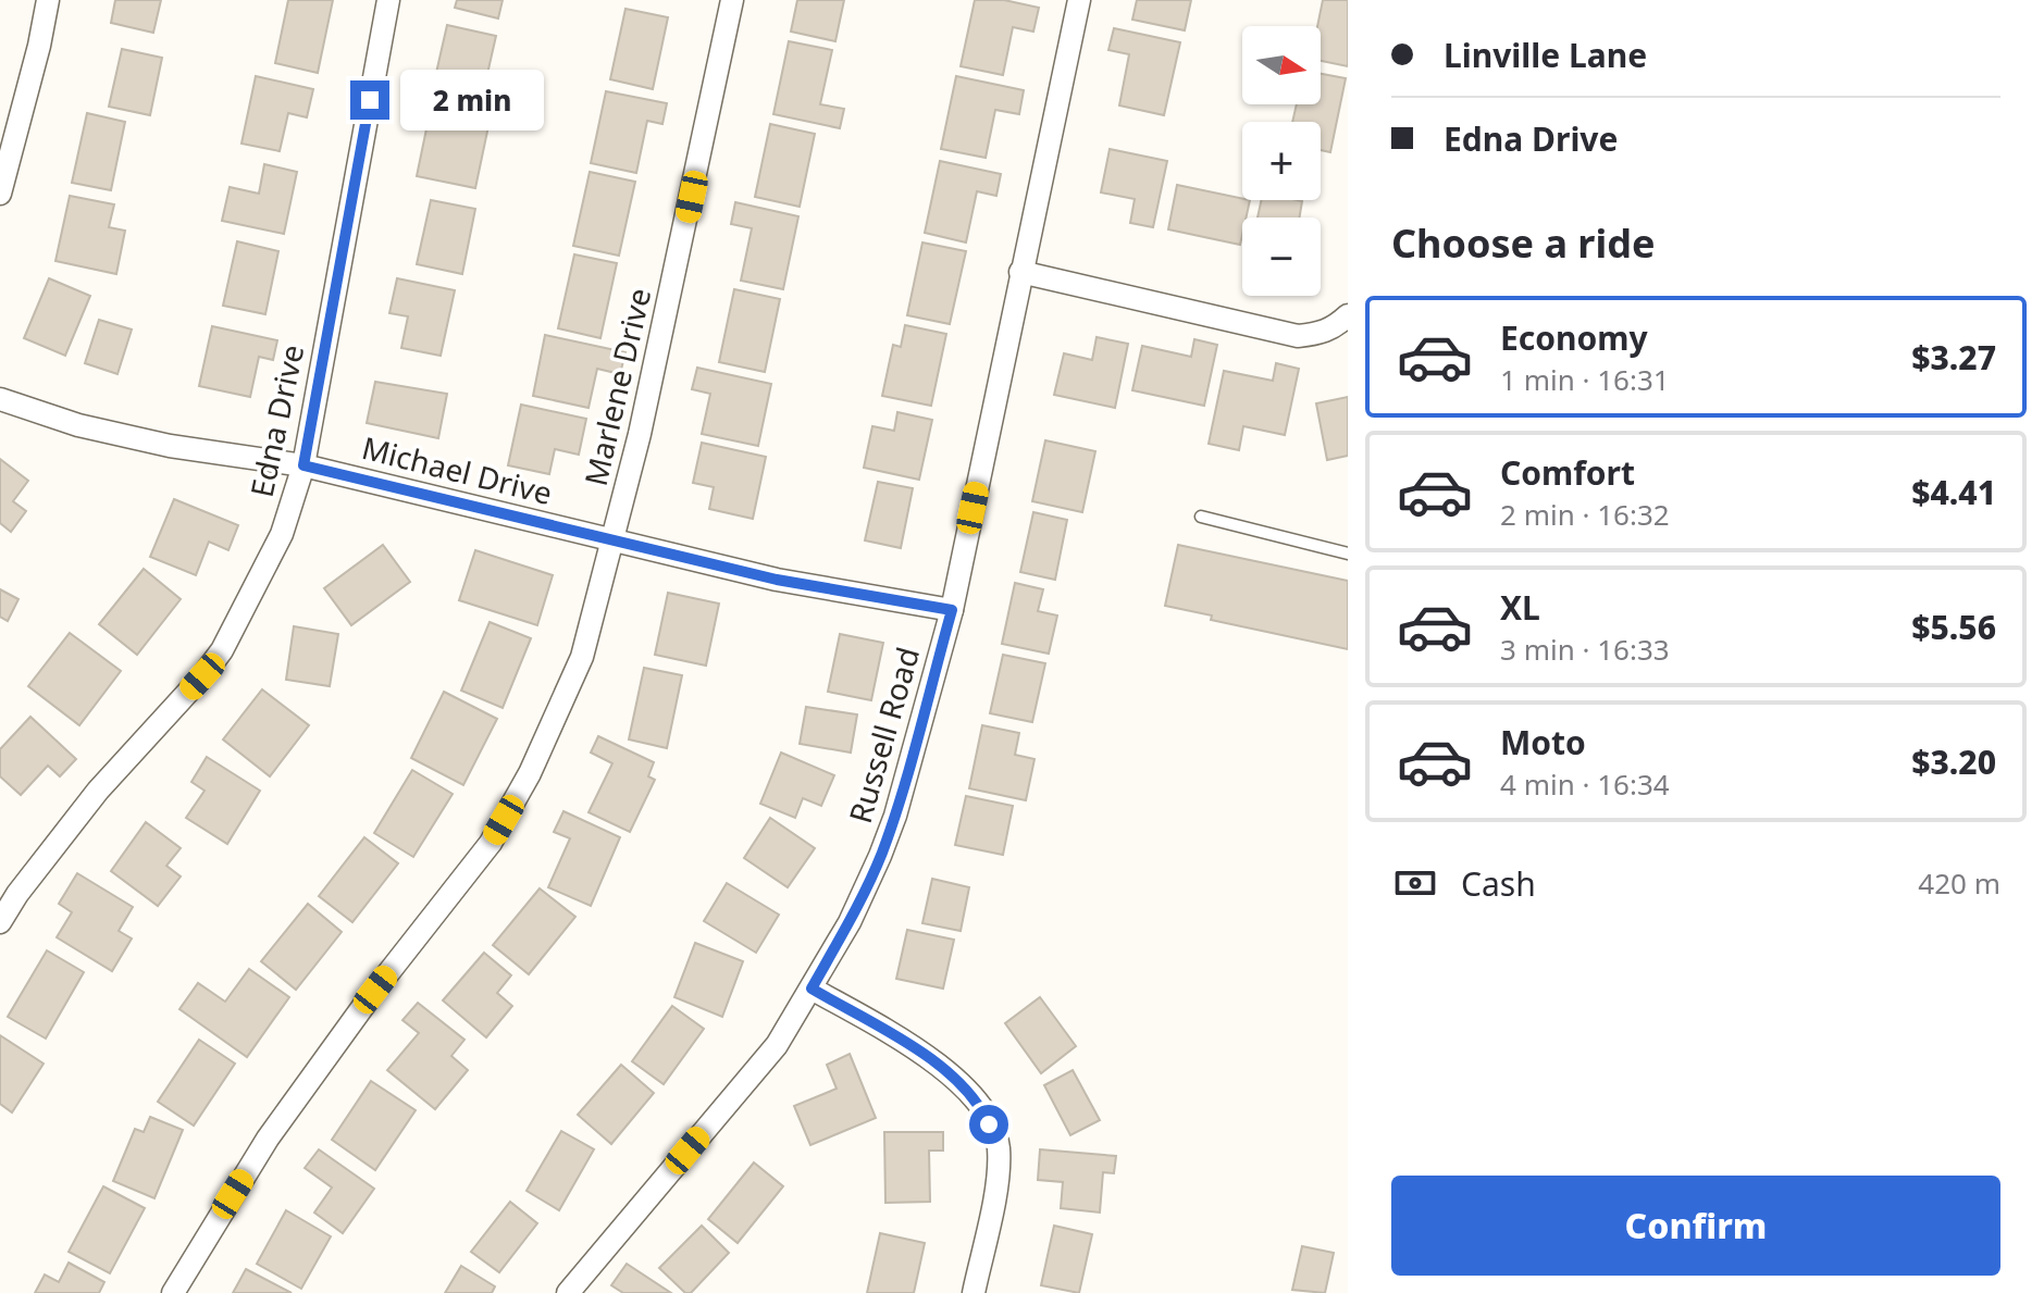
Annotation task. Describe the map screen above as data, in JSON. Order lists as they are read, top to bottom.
{
  "streets": {
    "street": [
      "Marlene Drive",
      "Edna Drive",
      "Michael Drive",
      "Russell Road"
    ]
  },
  "crossings": [
    ["Marlene Drive", "Michael Drive"],
    ["Edna Drive", "Michael Drive"],
    ["Michael Drive", "Russell Road"]
  ],
  "north": "right",
  "page": {
    "banner": ["Linville Lane", "Edna Drive"],
    "map_buttons": ["+", "−"],
    "bubble": "2 min",
    "heading": "Choose a ride",
    "list": [
      {
        "name": "Economy",
        "note": "1 min · 16:31",
        "value": "$3.27"
      },
      {
        "name": "Comfort",
        "note": "2 min · 16:32",
        "value": "$4.41"
      },
      {
        "name": "XL",
        "note": "3 min · 16:33",
        "value": "$5.56"
      },
      {
        "name": "Moto",
        "note": "4 min · 16:34",
        "value": "$3.20"
      }
    ],
    "pay": ["Cash", "420 m"],
    "buttons": "Confirm"
  }
}
